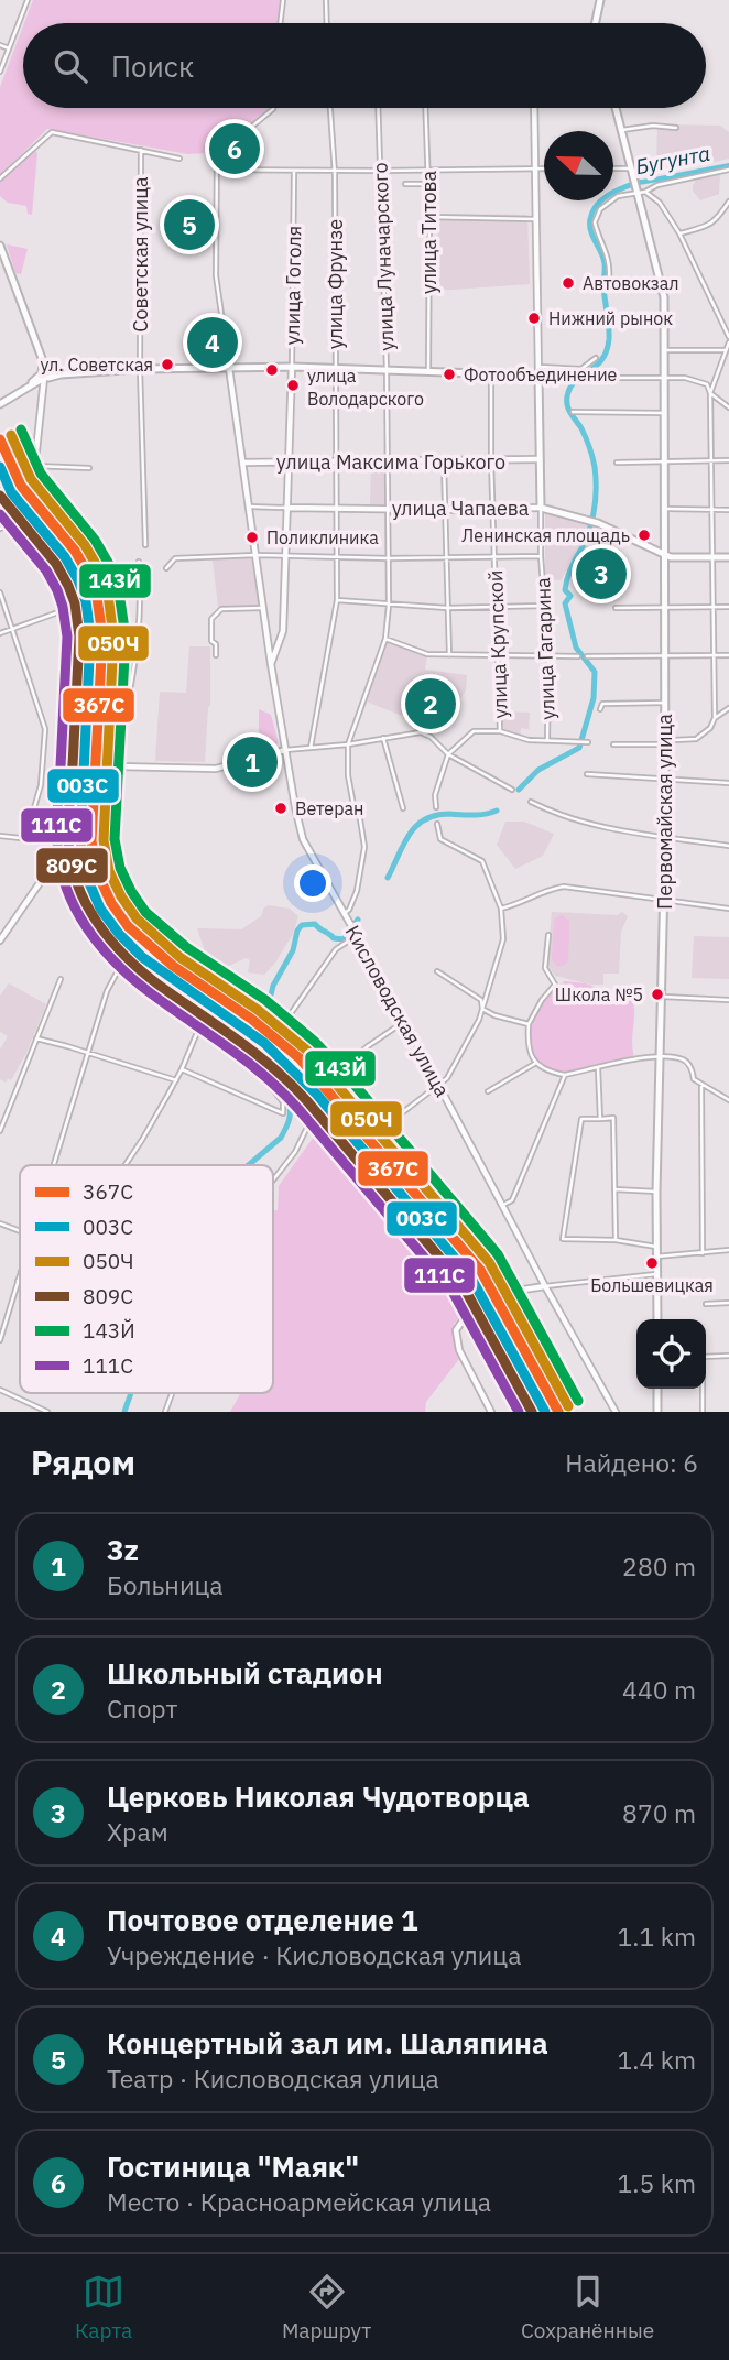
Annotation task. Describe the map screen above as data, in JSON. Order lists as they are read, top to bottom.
{
  "streets": {
    "main road": ["улица Чапаева", "улица Гагарина", "Первомайская улица"],
    "street": [
      "улица Титова",
      "Советская улица",
      "улица Луначарского",
      "улица Фрунзе",
      "улица Гоголя",
      "улица Максима Горького",
      "улица Крупской",
      "Кисловодская улица"
    ]
  },
  "crossings": [
    ["улица Луначарского", "улица Максима Горького"],
    ["улица Луначарского", "улица Чапаева"],
    ["улица Луначарского", "Кисловодская улица"],
    ["улица Фрунзе", "улица Максима Горького"],
    ["улица Фрунзе", "улица Чапаева"],
    ["улица Гоголя", "улица Максима Горького"],
    ["улица Гоголя", "улица Чапаева"],
    ["улица Гоголя", "Кисловодская улица"],
    ["улица Максима Горького", "улица Крупской"],
    ["улица Максима Горького", "улица Гагарина"],
    ["улица Максима Горького", "Кисловодская улица"],
    ["улица Чапаева", "улица Крупской"],
    ["улица Чапаева", "улица Гагарина"],
    ["улица Чапаева", "Первомайская улица"],
    ["улица Чапаева", "Кисловодская улица"]
  ],
  "water": ["Бугунта"],
  "places": [
    "Автовокзал",
    "Нижний рынок",
    "ул. Советская",
    "Фотообъединение",
    "улица Володарского",
    "Ленинская площадь",
    "Поликлиника",
    "Ветеран",
    "Школа №5",
    "Большевицкая"
  ],
  "lines": [
    "transit line 143Й",
    "transit line 050Ч",
    "transit line 367С",
    "transit line 003С",
    "transit line 809С",
    "transit line 111С"
  ],
  "legend": [
    "367С",
    "003С",
    "050Ч",
    "809С",
    "143Й",
    "111С"
  ],
  "north": "left",
  "page": {
    "search": "Поиск",
    "pins": [
      "6",
      "5",
      "4",
      "3",
      "2",
      "1"
    ],
    "heading": ["Рядом", "Найдено: 6"],
    "list": [
      {
        "mark": "1",
        "name": "3z",
        "note": "Больница",
        "value": "280 m"
      },
      {
        "mark": "2",
        "name": "Школьный стадион",
        "note": "Спорт",
        "value": "440 m"
      },
      {
        "mark": "3",
        "name": "Церковь Николая Чудотворца",
        "note": "Храм",
        "value": "870 m"
      },
      {
        "mark": "4",
        "name": "Почтовое отделение 1",
        "note": "Учреждение · Кисловодская улица",
        "value": "1.1 km"
      },
      {
        "mark": "5",
        "name": "Концертный зал им. Шаляпина",
        "note": "Театр · Кисловодская улица",
        "value": "1.4 km"
      },
      {
        "mark": "6",
        "name": "Гостиница \"Маяк\"",
        "note": "Место · Красноармейская улица",
        "value": "1.5 km"
      }
    ],
    "nav": ["Карта", "Маршрут", "Сохранённые"]
  }
}
